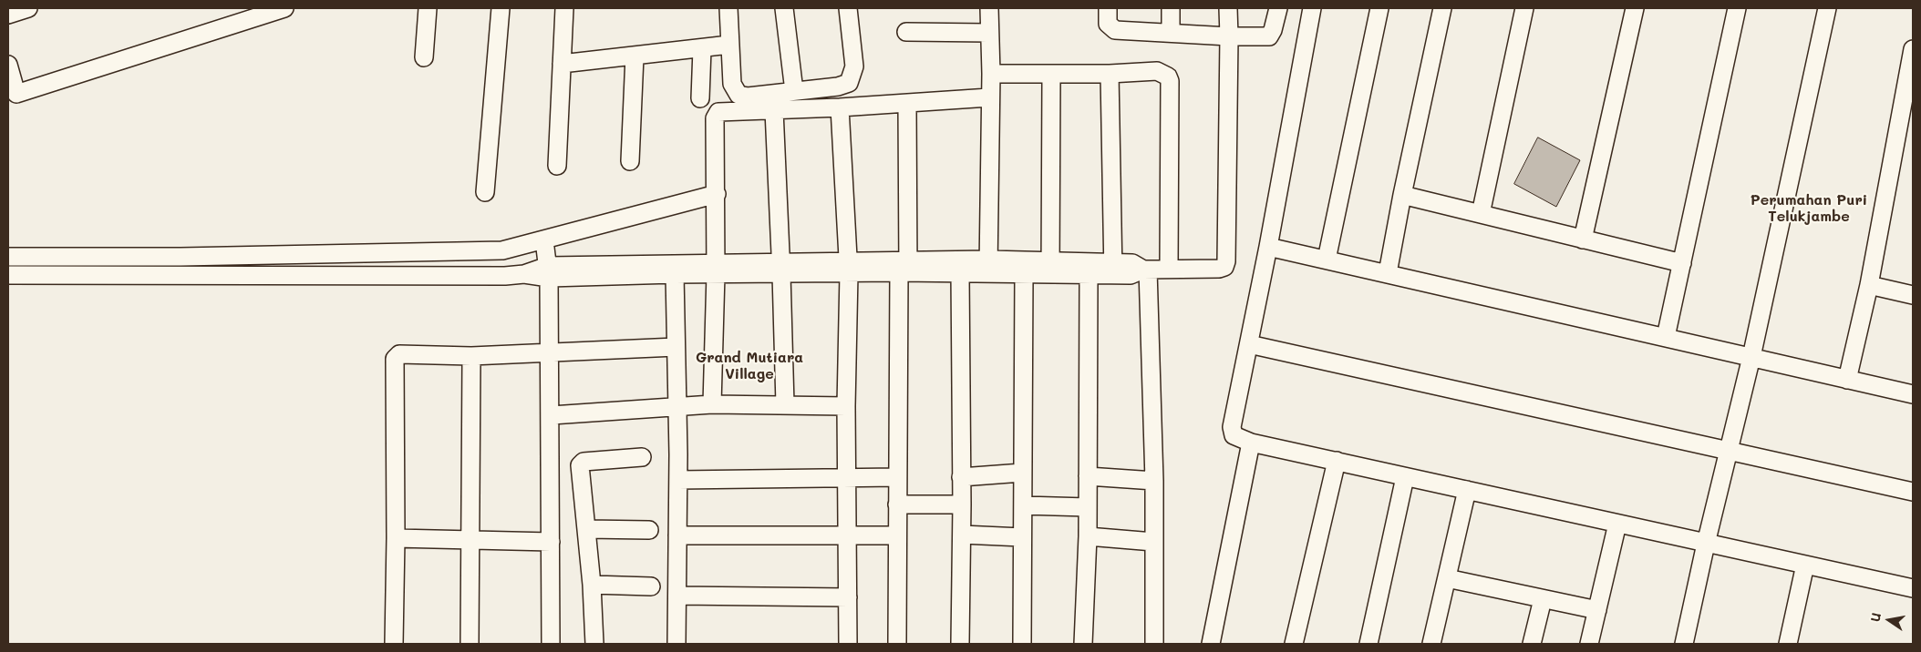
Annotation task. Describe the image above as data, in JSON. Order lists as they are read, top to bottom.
{
  "districts": ["Perumahan Puri Telukjambe", "Grand Mutiara Village"],
  "north": "left"
}
